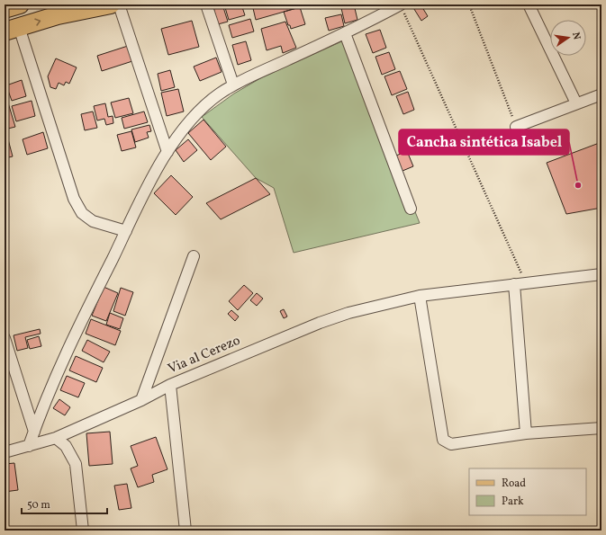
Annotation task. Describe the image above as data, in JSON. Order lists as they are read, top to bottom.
{
  "streets": {
    "street": ["Via al Cerezo"]
  },
  "places": ["Cancha sintética Isabel"],
  "legend": ["Road", "Park"],
  "scale_bar": "50 m",
  "north": "right"
}
